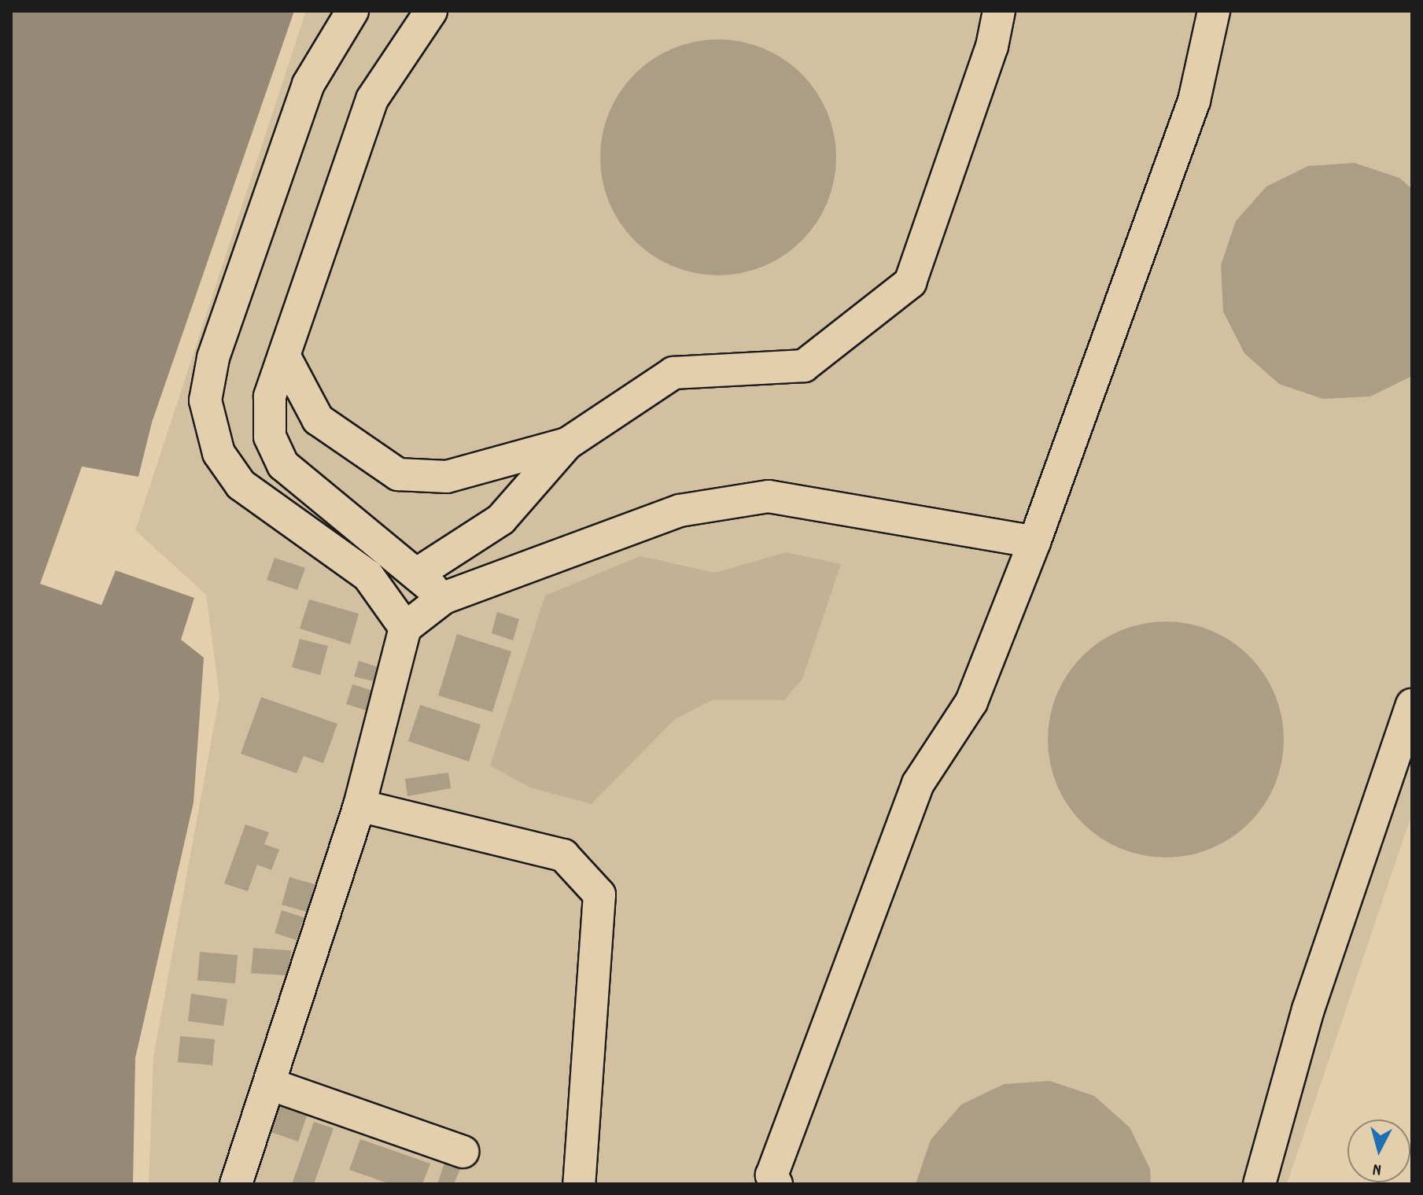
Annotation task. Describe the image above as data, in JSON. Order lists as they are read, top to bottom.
{
  "north": "bottom"
}
